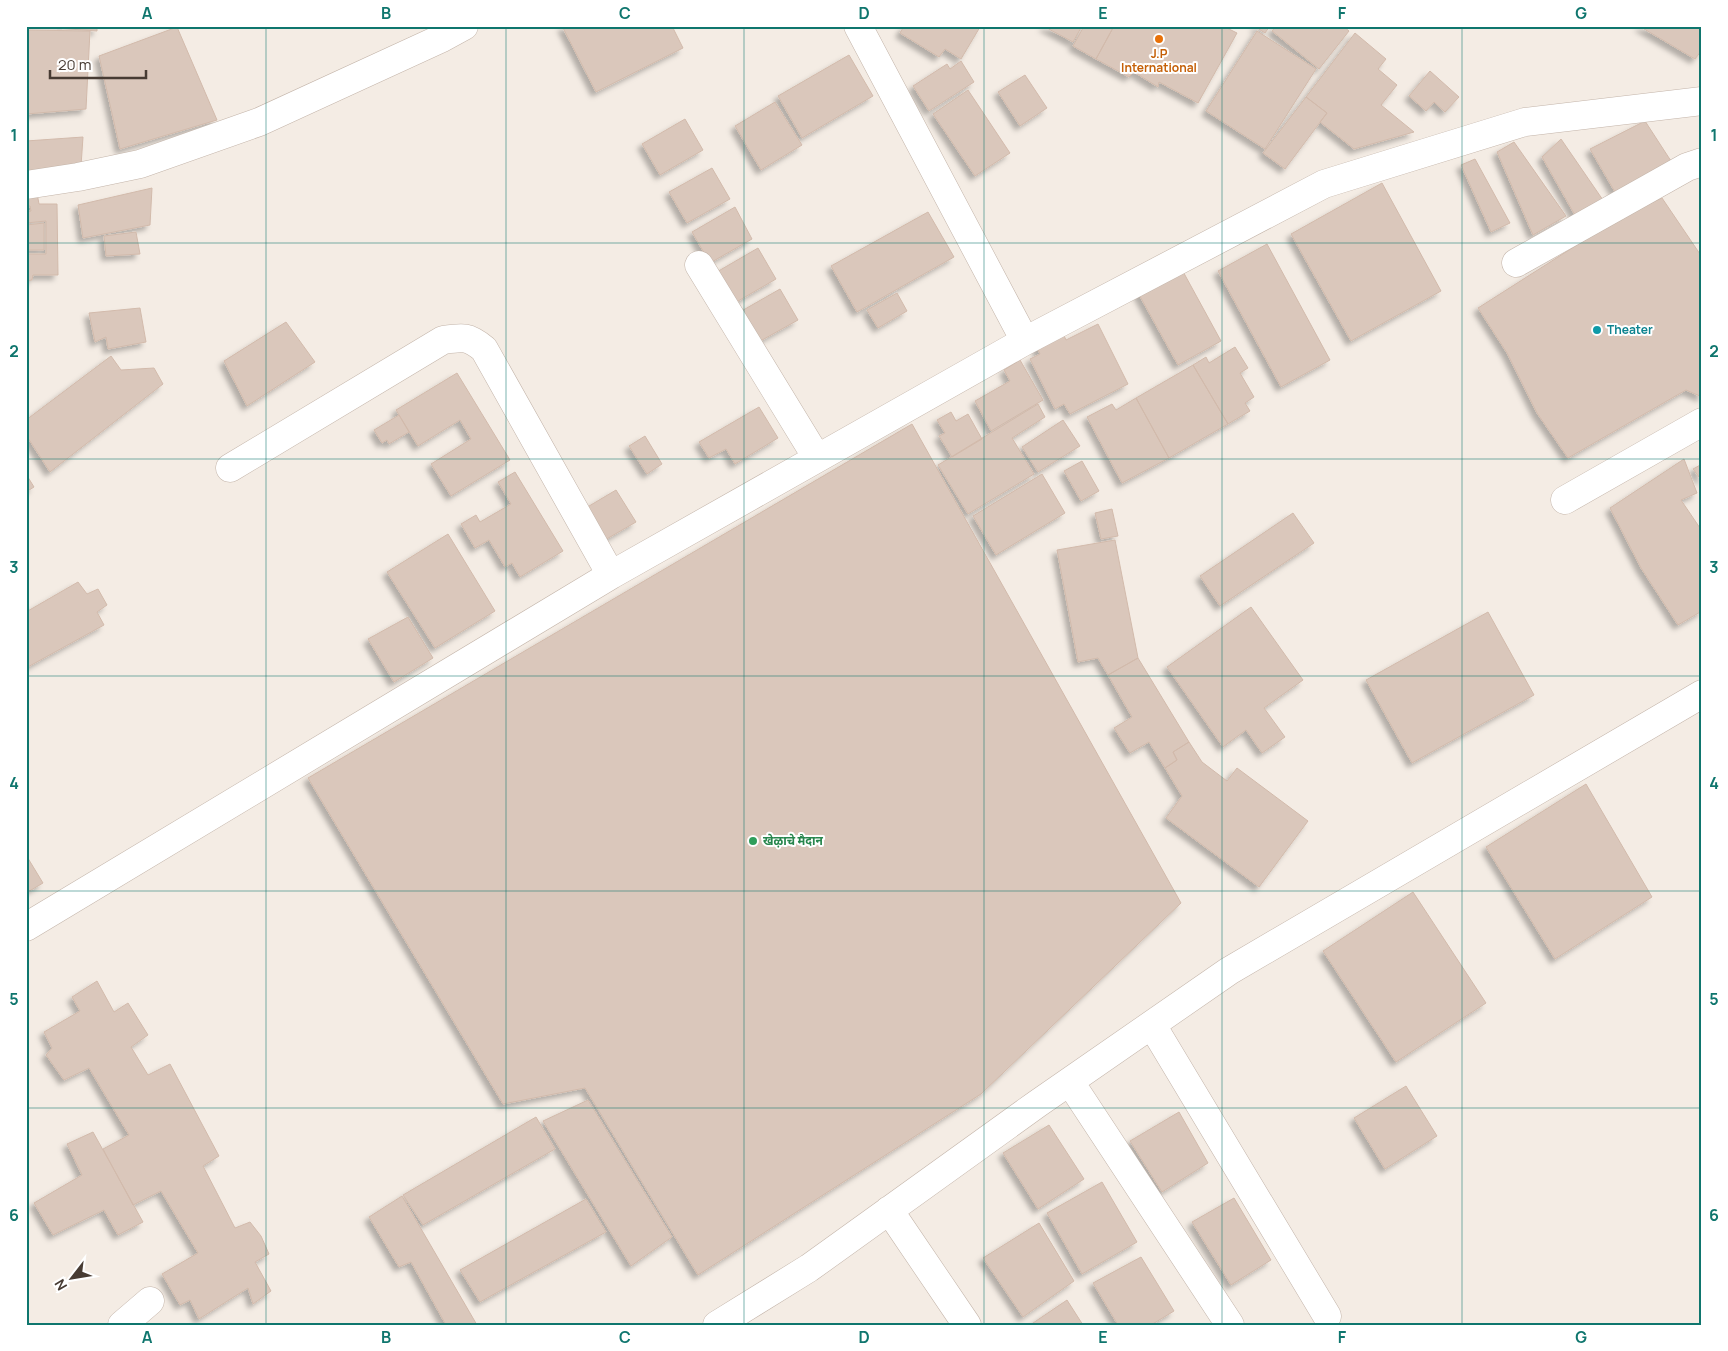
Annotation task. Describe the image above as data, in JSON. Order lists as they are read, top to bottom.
{
  "places": ["J.P International", "Theater", "खेऴाचे मैदान"],
  "scale_bar": "20 m",
  "north": "bottom left",
  "grid": {
    "columns": [
      "A",
      "B",
      "C",
      "D",
      "E",
      "F",
      "G"
    ],
    "rows": [
      "1",
      "2",
      "3",
      "4",
      "5",
      "6"
    ]
  }
}
